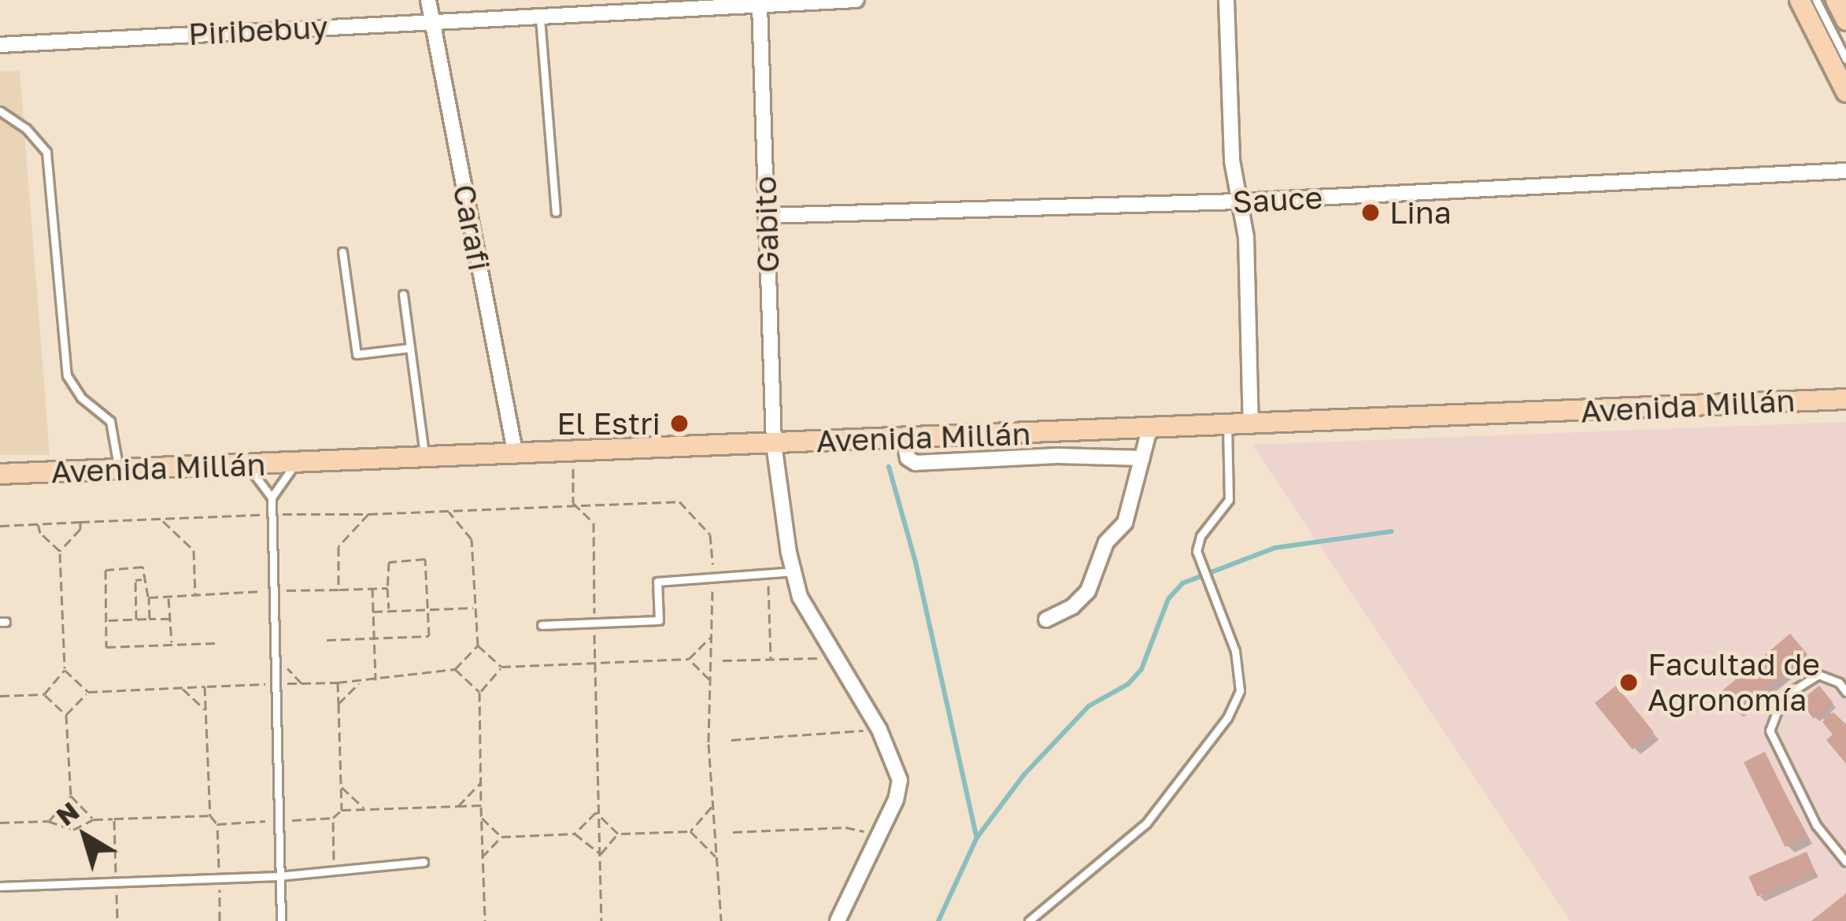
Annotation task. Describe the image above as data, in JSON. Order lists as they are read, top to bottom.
{
  "streets": {
    "main road": ["Avenida Millán"],
    "street": [
      "Piribebuy",
      "Sauce",
      "Gabito",
      "Carafi"
    ]
  },
  "crossings": [
    ["Piribebuy", "Gabito"],
    ["Piribebuy", "Carafi"],
    ["Sauce", "Gabito"],
    ["Gabito", "Avenida Millán"],
    ["Carafi", "Avenida Millán"]
  ],
  "places": ["Lina", "El Estri", "Facultad de Agronomía"],
  "north": "top left"
}
